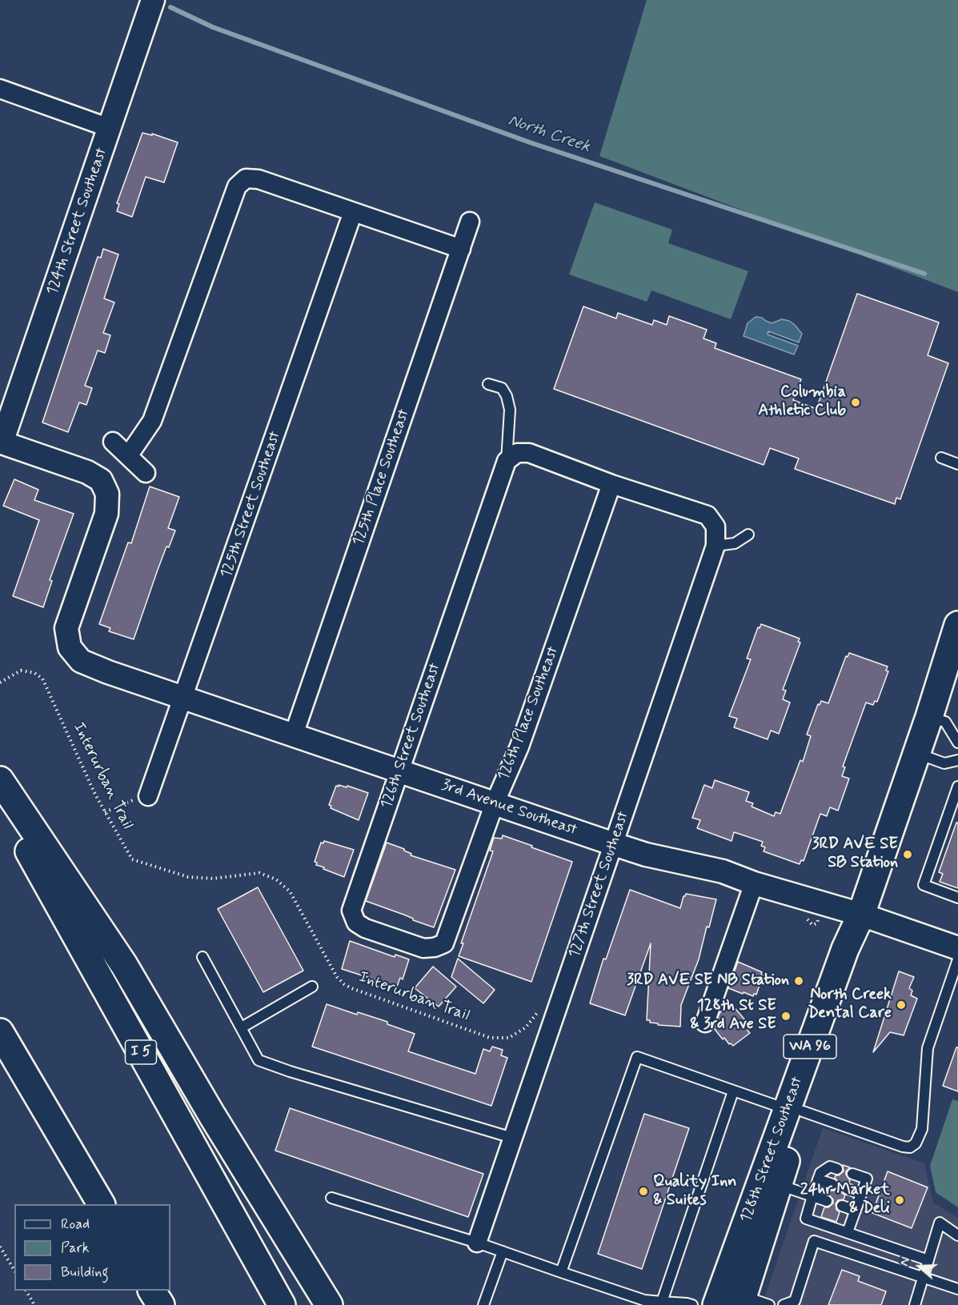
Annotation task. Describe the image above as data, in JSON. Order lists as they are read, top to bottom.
{
  "streets": {
    "main road": ["WA 96", "I 5", "128th Street Southeast"],
    "street": [
      "124th Street Southeast",
      "125th Place Southeast",
      "125th Street Southeast",
      "126th Place Southeast",
      "126th Street Southeast",
      "3rd Avenue Southeast",
      "127th Street Southeast"
    ],
    "path": ["Interurban Trail"]
  },
  "crossings": [
    ["124th Street Southeast", "3rd Avenue Southeast"],
    ["125th Place Southeast", "3rd Avenue Southeast"],
    ["125th Street Southeast", "3rd Avenue Southeast"],
    ["126th Place Southeast", "126th Street Southeast"],
    ["126th Place Southeast", "3rd Avenue Southeast"],
    ["126th Place Southeast", "127th Street Southeast"],
    ["126th Street Southeast", "3rd Avenue Southeast"],
    ["3rd Avenue Southeast", "127th Street Southeast"],
    ["3rd Avenue Southeast", "128th Street Southeast"]
  ],
  "water": ["North Creek"],
  "places": [
    "Columbia Athletic Club",
    "3RD AVE SE SB Station",
    "3RD AVE SE NB Station",
    "North Creek Dental Care",
    "128th St SE & 3rd Ave SE",
    "Quality Inn & Suites",
    "24hr Market & Deli"
  ],
  "legend": ["Road", "Park", "Building"],
  "north": "left"
}
